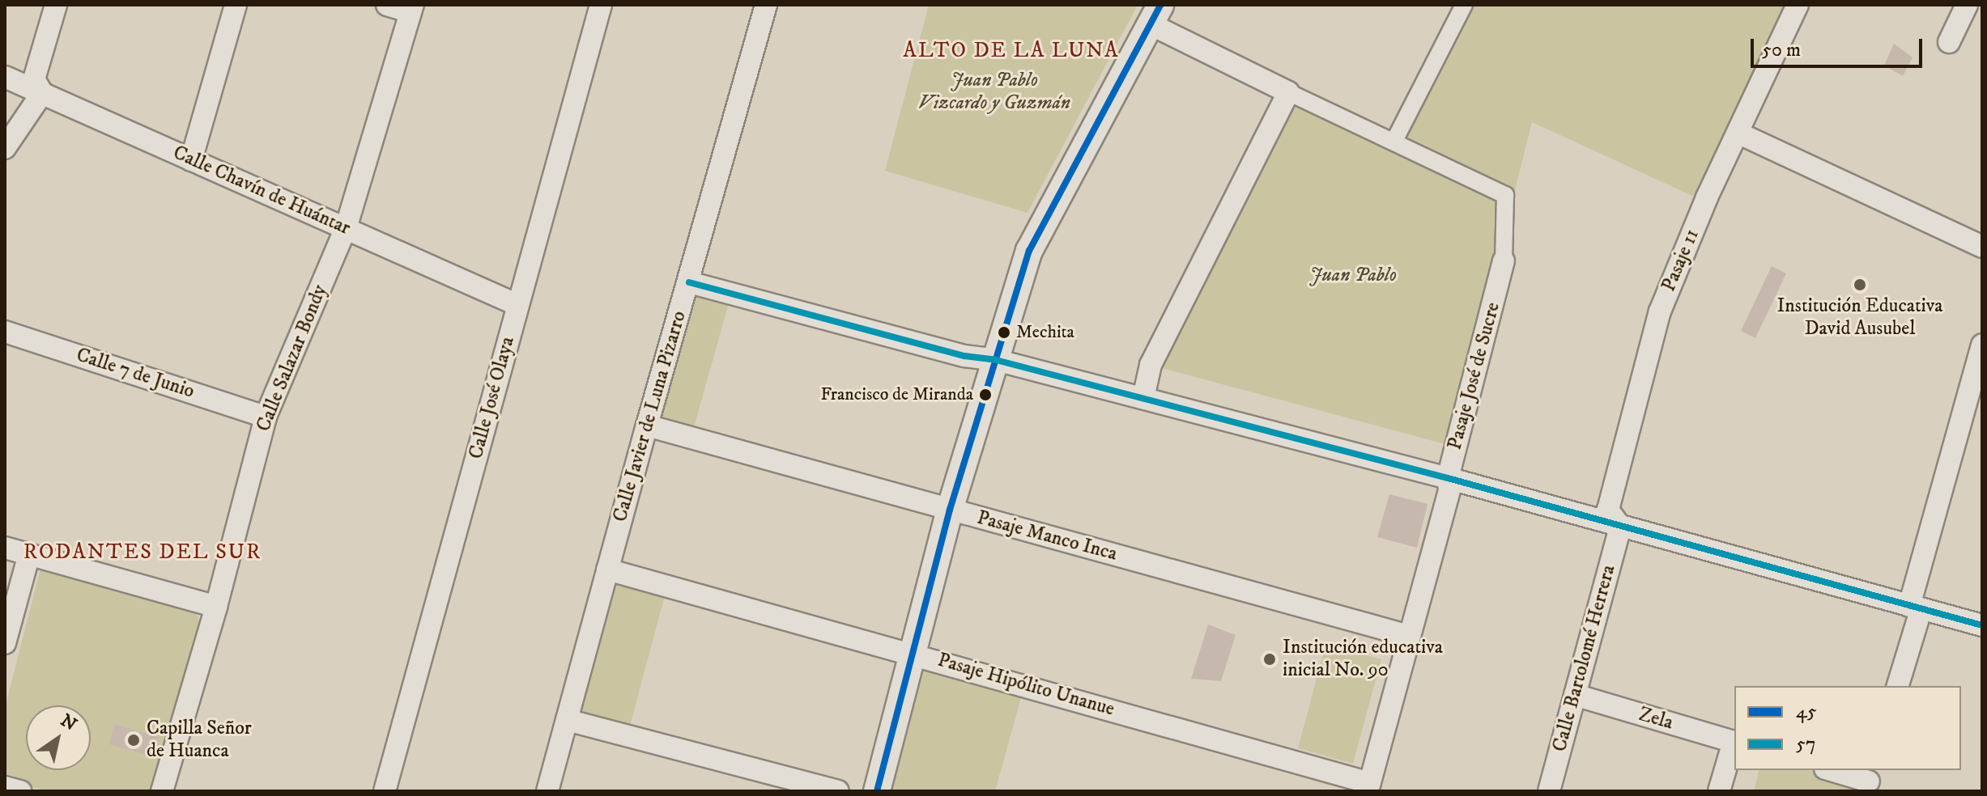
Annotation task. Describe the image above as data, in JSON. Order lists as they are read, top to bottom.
{
  "streets": {
    "street": [
      "Calle Chavín de Huántar",
      "Pasaje 11",
      "Calle Salazar Bondy",
      "Calle 7 de Junio",
      "Pasaje José de Sucre",
      "Calle José Olaya",
      "Calle Javier de Luna Pizarro",
      "Pasaje Manco Inca",
      "Calle Bartolomé Herrera",
      "Pasaje Hipólito Unanue",
      "Zela"
    ]
  },
  "crossings": [
    ["Calle Chavín de Huántar", "Calle Salazar Bondy"],
    ["Calle Chavín de Huántar", "Calle José Olaya"],
    ["Pasaje 11", "Calle Bartolomé Herrera"],
    ["Calle Salazar Bondy", "Calle 7 de Junio"],
    ["Pasaje José de Sucre", "Pasaje Manco Inca"],
    ["Pasaje José de Sucre", "Pasaje Hipólito Unanue"],
    ["Calle Javier de Luna Pizarro", "Pasaje Manco Inca"],
    ["Calle Javier de Luna Pizarro", "Pasaje Hipólito Unanue"],
    ["Calle Bartolomé Herrera", "Zela"]
  ],
  "districts": ["ALTO DE LA LUNA", "RODANTES DEL SUR"],
  "parks": ["Juan Pablo Vizcardo y Guzmán", "Juan Pablo"],
  "places": [
    "Institución Educativa David Ausubel",
    "Mechita",
    "Francisco de Miranda",
    "Institución educativa inicial No. 90",
    "Capilla Señor de Huanca"
  ],
  "lines": ["transit line 45", "transit line 57"],
  "legend": ["45", "57"],
  "scale_bar": "50 m",
  "north": "top right"
}
